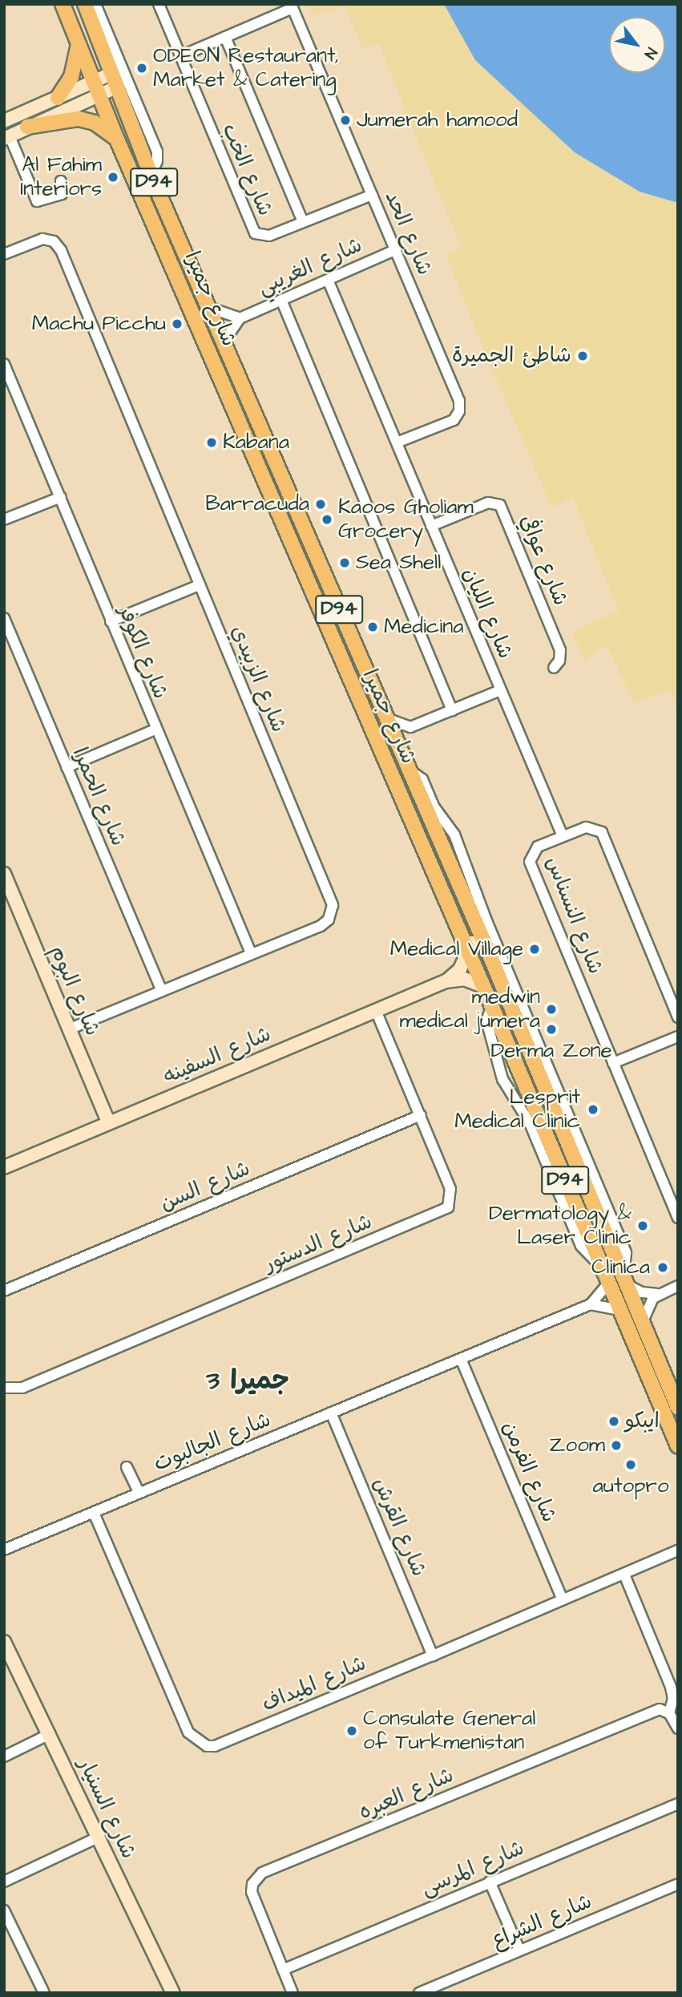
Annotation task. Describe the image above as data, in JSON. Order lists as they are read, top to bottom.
{
  "streets": {
    "main road": ["D94", "شارع جميرا"],
    "street": [
      "شارع الخب",
      "شارع الحد",
      "شارع الغريبي",
      "شارع عوافي",
      "شارع الليان",
      "شارع الكوفر",
      "شارع الزبيدي",
      "شارع الحمرا",
      "شارع النسناس",
      "شارع البوم",
      "شارع السفينه",
      "شارع السن",
      "شارع الدستور",
      "شارع الجالبوت",
      "شارع الفرمن",
      "شارع القرش",
      "شارع الميداف",
      "شارع العبره",
      "شارع السنيار",
      "شارع المرسى",
      "شارع الشراع"
    ]
  },
  "crossings": [
    ["شارع الخب", "شارع الحد"],
    ["شارع الحد", "شارع الغريبي"],
    ["شارع الحد", "شارع الليان"],
    ["شارع الغريبي", "شارع جميرا"],
    ["شارع الغريبي", "شارع الليان"],
    ["شارع جميرا", "شارع السفينه"],
    ["شارع جميرا", "شارع الجالبوت"],
    ["شارع عوافي", "شارع الليان"],
    ["شارع الليان", "شارع النسناس"],
    ["شارع الكوفر", "شارع الزبيدي"],
    ["شارع الزبيدي", "شارع الحمرا"],
    ["شارع الزبيدي", "شارع البوم"],
    ["شارع البوم", "شارع السفينه"],
    ["شارع السفينه", "شارع الدستور"],
    ["شارع السن", "شارع الدستور"],
    ["شارع الجالبوت", "شارع الفرمن"],
    ["شارع الجالبوت", "شارع القرش"],
    ["شارع الجالبوت", "شارع الميداف"],
    ["شارع الفرمن", "شارع الميداف"],
    ["شارع القرش", "شارع الميداف"],
    ["شارع العبره", "شارع المرسى"]
  ],
  "districts": ["جميرا 3"],
  "places": [
    "ODEON Restaurant, Market & Catering",
    "Jumerah hamood",
    "Al Fahim Interiors",
    "Machu Picchu",
    "شاطئ الجميرة",
    "Kabana",
    "Barracuda",
    "Kaoos Gholiam Grocery",
    "Sea Shell",
    "Medicina",
    "Medical Village",
    "medwin medical jumera",
    "Derma Zone",
    "Lesprit Medical Clinic",
    "Dermatology & Laser Clinic",
    "Clinica",
    "ايبكو",
    "Zoom",
    "autopro",
    "Consulate General of Turkmenistan"
  ],
  "north": "bottom right"
}
